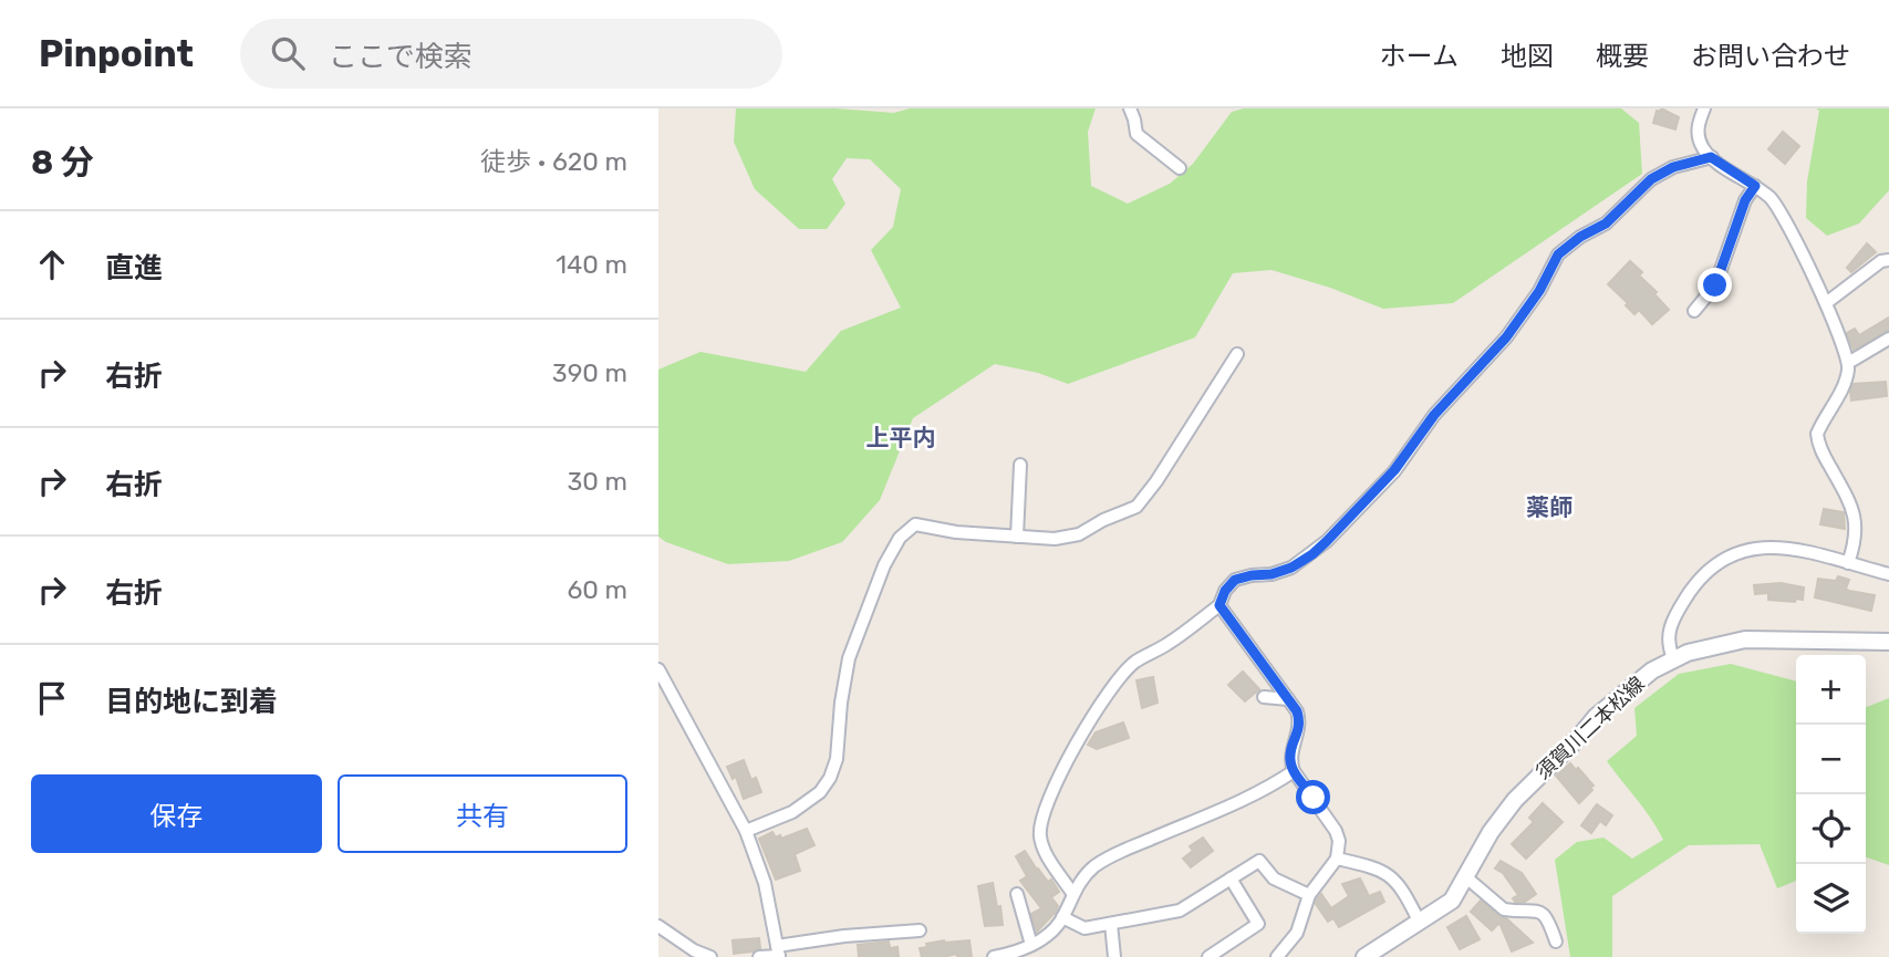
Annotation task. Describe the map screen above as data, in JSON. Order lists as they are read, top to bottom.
{
  "streets": {
    "main road": ["須賀川二本松線"]
  },
  "districts": ["上平内", "薬師"],
  "page": {
    "header": "Pinpoint",
    "search": "ここで検索",
    "nav": [
      "ホーム",
      "地図",
      "概要",
      "お問い合わせ"
    ],
    "heading": ["8 分", "徒歩 · 620 m"],
    "list": [
      ["直進", "140 m"],
      ["右折", "390 m"],
      ["右折", "30 m"],
      ["右折", "60 m"],
      "目的地に到着"
    ],
    "map_buttons": ["+", "−"],
    "buttons": ["保存", "共有"]
  }
}
